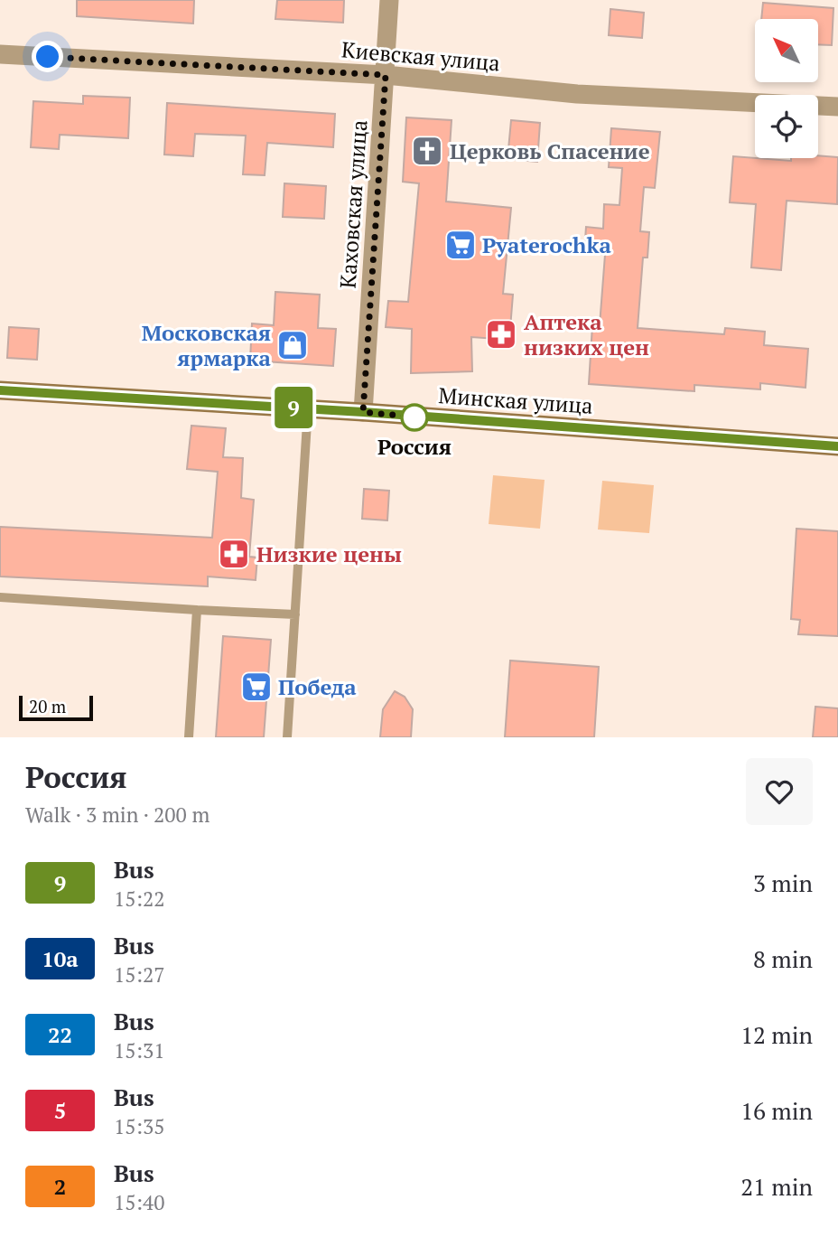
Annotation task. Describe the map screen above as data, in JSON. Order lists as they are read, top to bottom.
{
  "streets": {
    "main road": ["Минская улица"],
    "street": ["Киевская улица", "Каховская улица"]
  },
  "crossings": [
    ["Киевская улица", "Каховская улица"],
    ["Каховская улица", "Минская улица"]
  ],
  "places": {
    "church": ["Церковь Спасение"],
    "supermarket": ["Pyaterochka", "Победа"],
    "pharmacy": ["Аптека низких цен", "Низкие цены"],
    "shop": ["Московская ярмарка"],
    "other": ["Россия"]
  },
  "lines": ["bus line 9"],
  "scale_bar": "20 m",
  "north": "top left",
  "page": {
    "on_map": "9",
    "scale": "20 m",
    "heading": ["Россия", "Walk · 3 min · 200 m"],
    "list": [
      {
        "mark": "9",
        "name": "Bus",
        "note": "15:22",
        "value": "3 min"
      },
      {
        "mark": "10а",
        "name": "Bus",
        "note": "15:27",
        "value": "8 min"
      },
      {
        "mark": "22",
        "name": "Bus",
        "note": "15:31",
        "value": "12 min"
      },
      {
        "mark": "5",
        "name": "Bus",
        "note": "15:35",
        "value": "16 min"
      },
      {
        "mark": "2",
        "name": "Bus",
        "note": "15:40",
        "value": "21 min"
      }
    ]
  }
}
